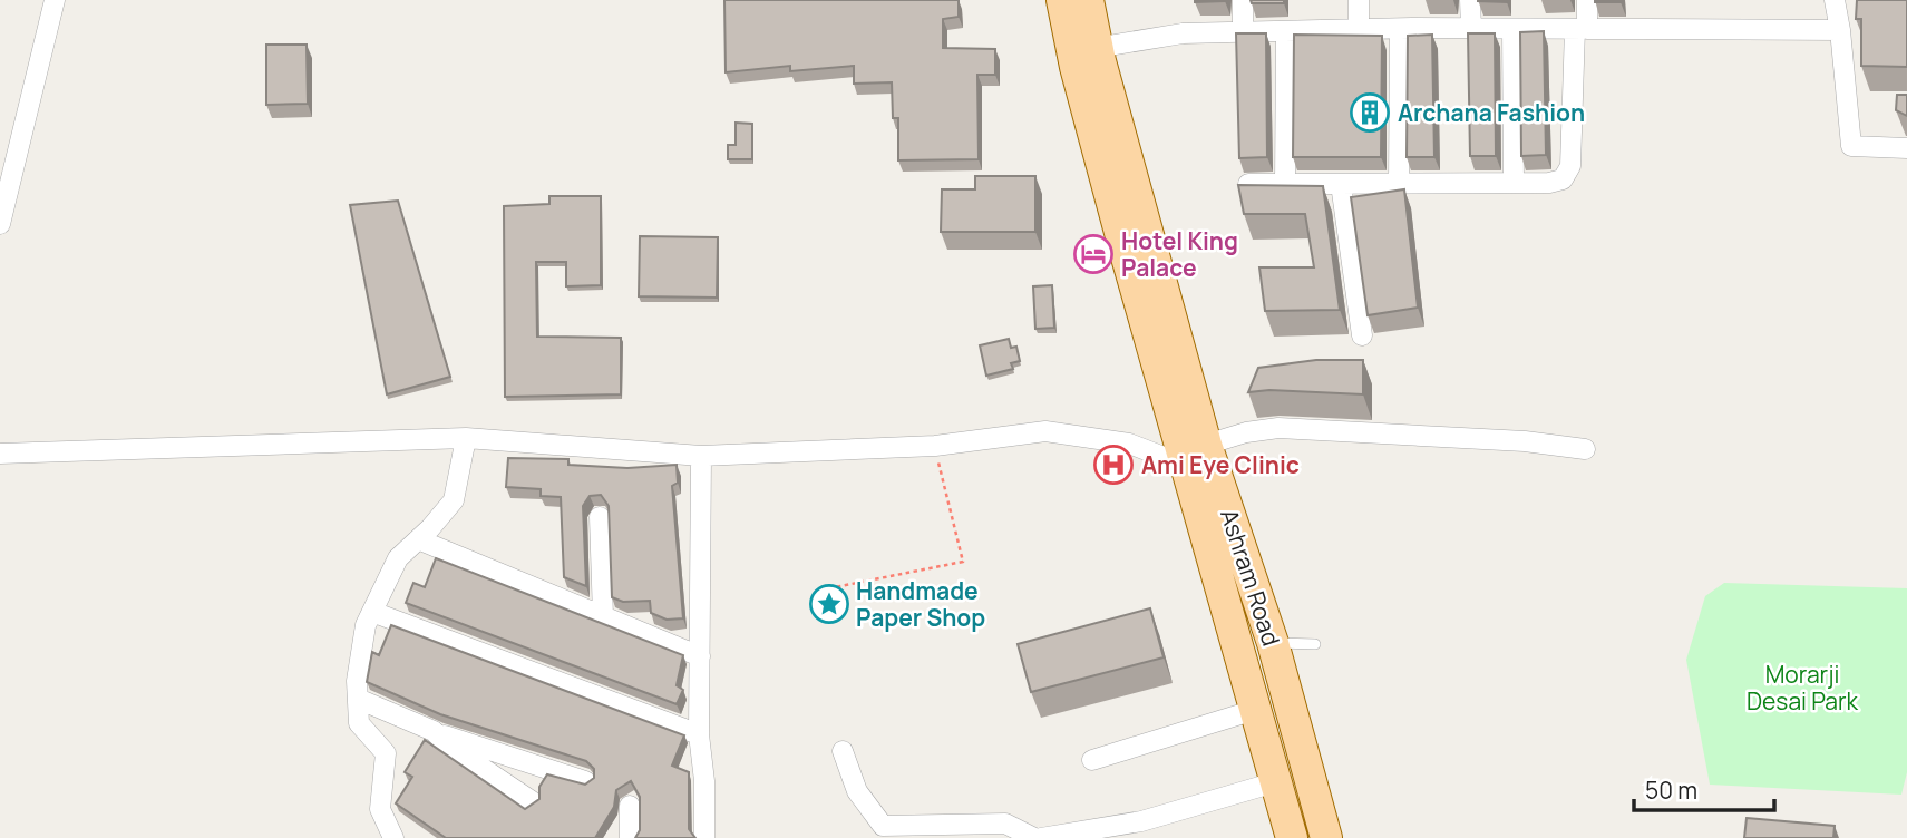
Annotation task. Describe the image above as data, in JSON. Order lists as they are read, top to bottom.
{
  "streets": {
    "main road": ["Ashram Road"]
  },
  "parks": ["Morarji Desai Park"],
  "places": {
    "building": ["Archana Fashion"],
    "hotel": ["Hotel King Palace"],
    "hospital": ["Ami Eye Clinic"],
    "place": ["Handmade Paper Shop"]
  },
  "scale_bar": "50 m"
}
